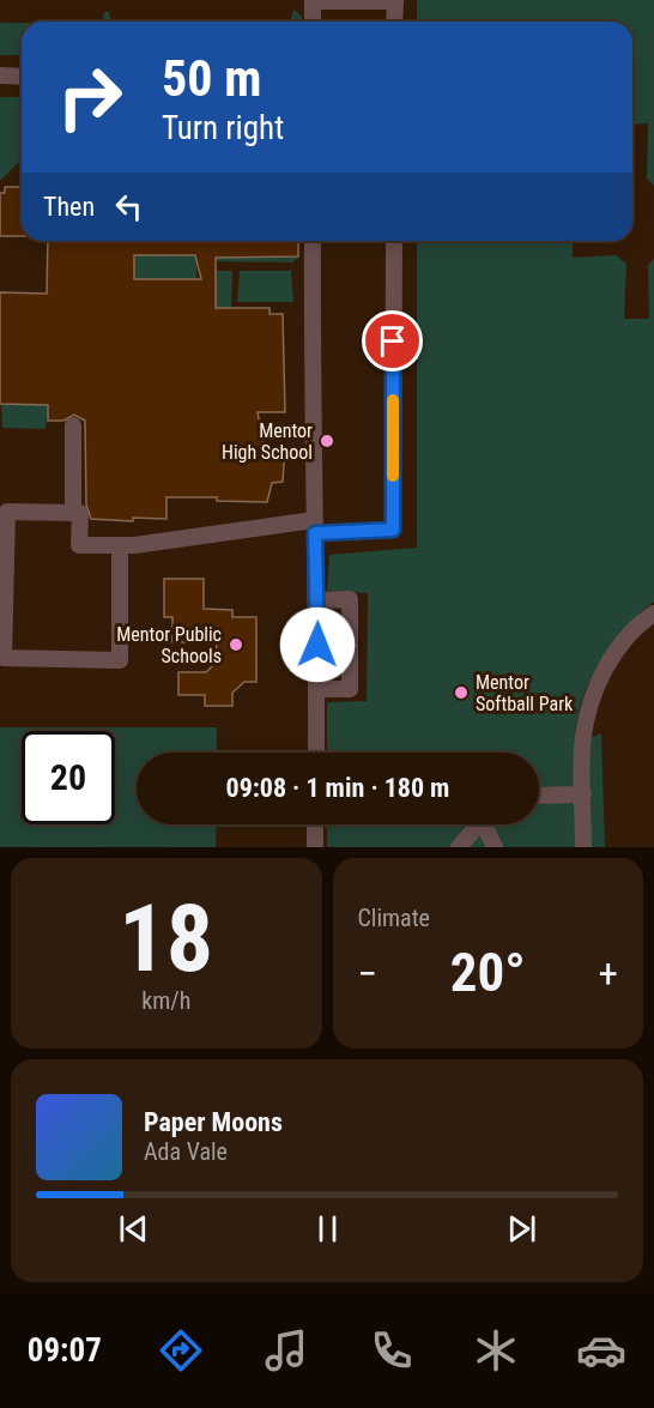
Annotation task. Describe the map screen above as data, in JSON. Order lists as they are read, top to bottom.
{
  "places": ["Mentor High School", "Mentor Public Schools", "Mentor Softball Park"],
  "page": {
    "turn": ["50 m", "Turn right"],
    "then": "Then",
    "limit": "20",
    "trip": "09:08 · 1 min · 180 m",
    "tile": [
      ["18", "km/h"],
      "Climate"
    ],
    "heat": ["−", "20°", "+"],
    "song": ["Paper Moons", "Ada Vale"],
    "tabs": "09:07"
  }
}
